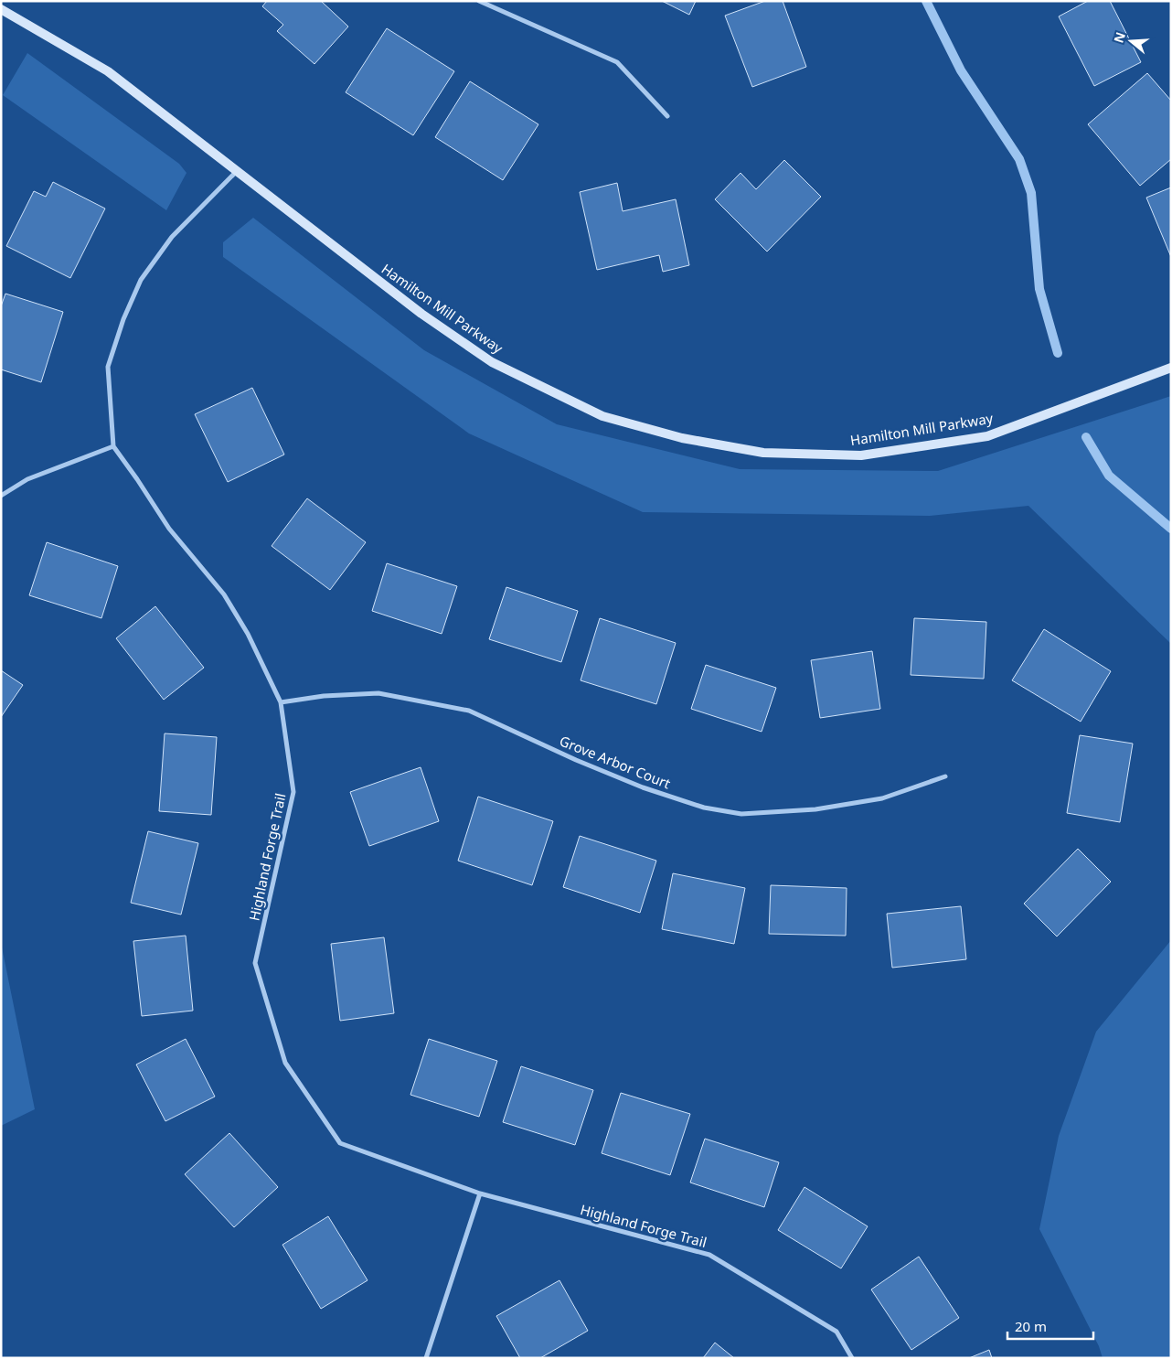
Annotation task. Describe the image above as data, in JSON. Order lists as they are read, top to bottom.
{
  "streets": {
    "street": ["Hamilton Mill Parkway", "Grove Arbor Court", "Highland Forge Trail"]
  },
  "crossings": [
    ["Grove Arbor Court", "Highland Forge Trail"]
  ],
  "scale_bar": "20 m",
  "north": "left"
}
